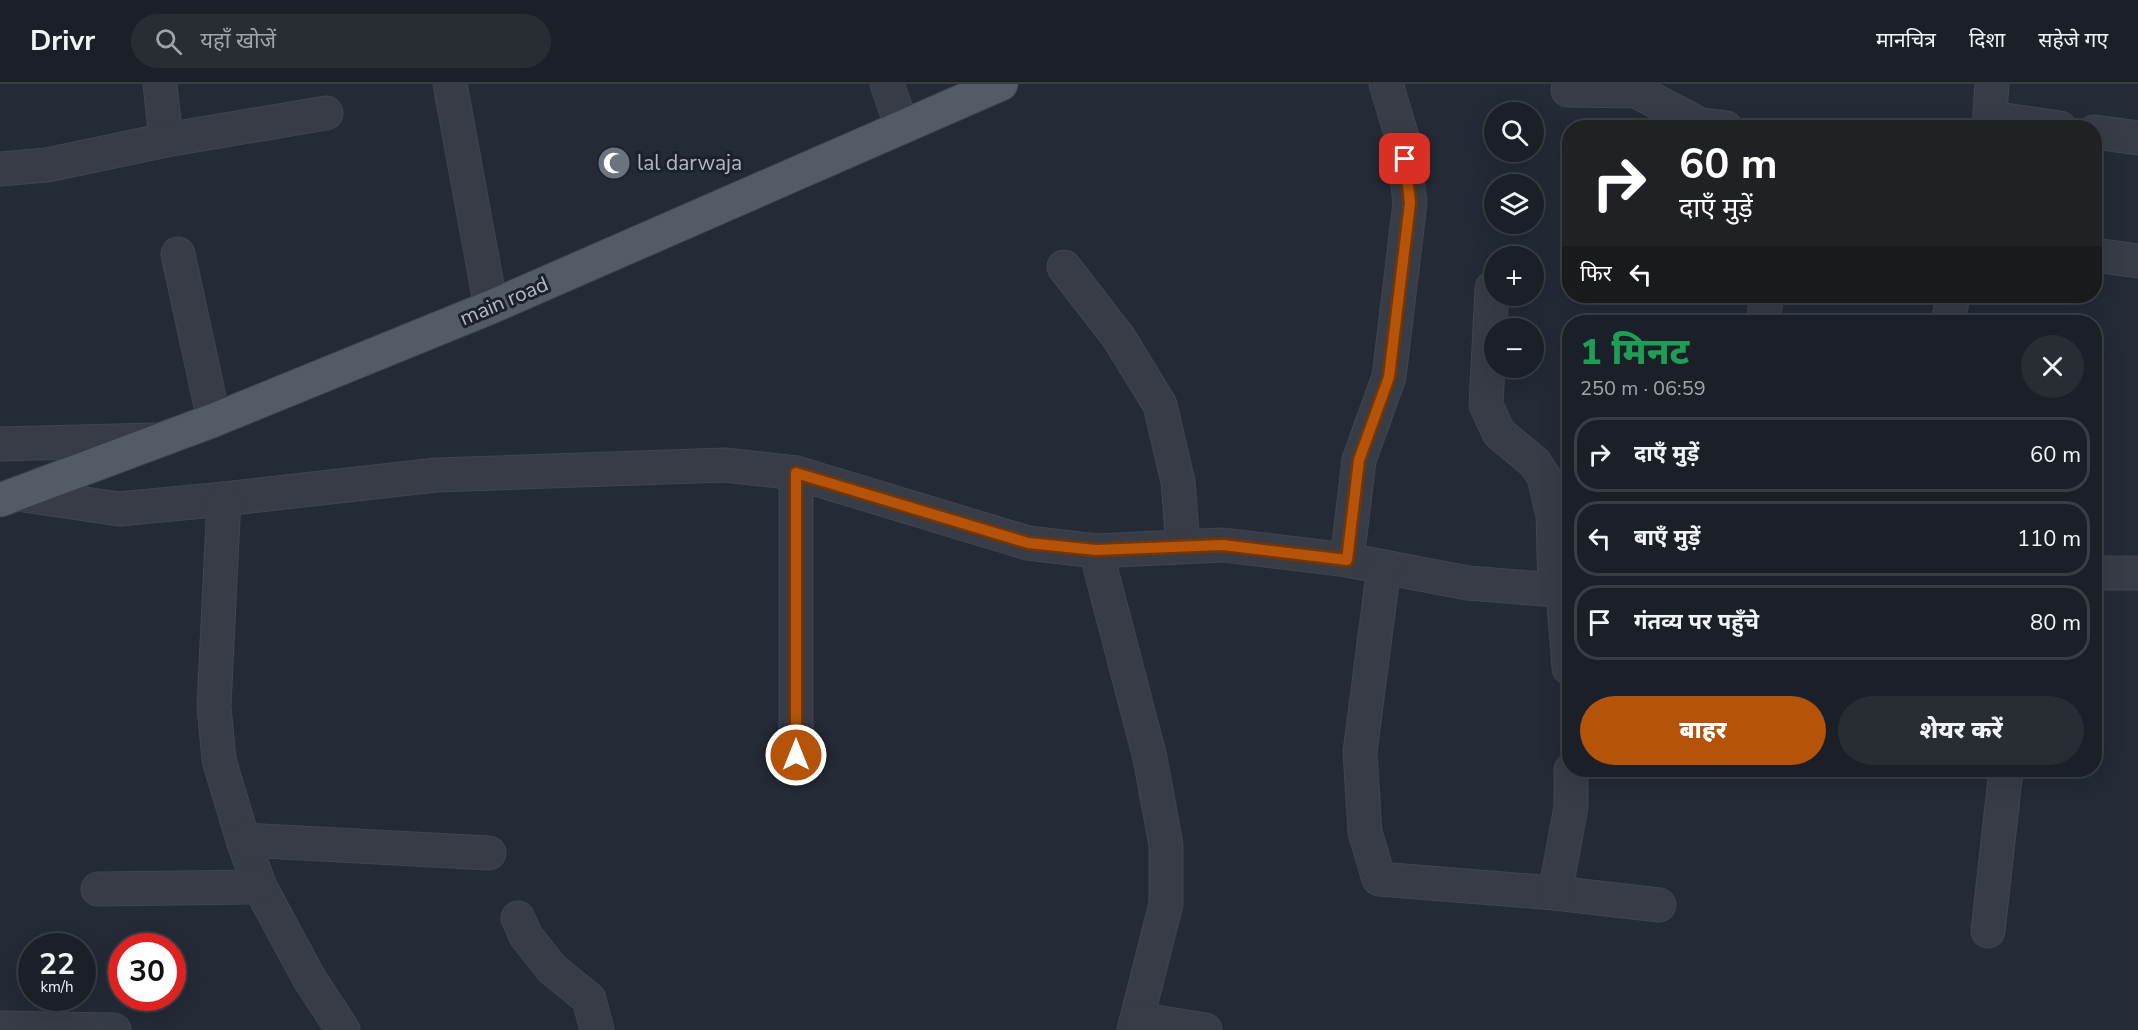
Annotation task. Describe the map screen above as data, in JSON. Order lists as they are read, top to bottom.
{
  "streets": {
    "main road": ["main road"]
  },
  "places": {
    "mosque": ["lal darwaja"]
  },
  "page": {
    "header": "Drivr",
    "search": "यहाँ खोजें",
    "nav": ["मानचित्र", "दिशा", "सहेजे गए"],
    "map_buttons": ["+", "−"],
    "turn": ["60 m", "दाएँ मुड़ें"],
    "then": "फिर",
    "heading": ["1 मिनट", "250 m · 06:59"],
    "list": [
      {
        "name": "दाएँ मुड़ें",
        "value": "60 m"
      },
      {
        "name": "बाएँ मुड़ें",
        "value": "110 m"
      },
      {
        "name": "गंतव्य पर पहुँचे",
        "value": "80 m"
      }
    ],
    "buttons": ["बाहर", "शेयर करें"],
    "speed": "22 km/h",
    "limit": "30"
  }
}
